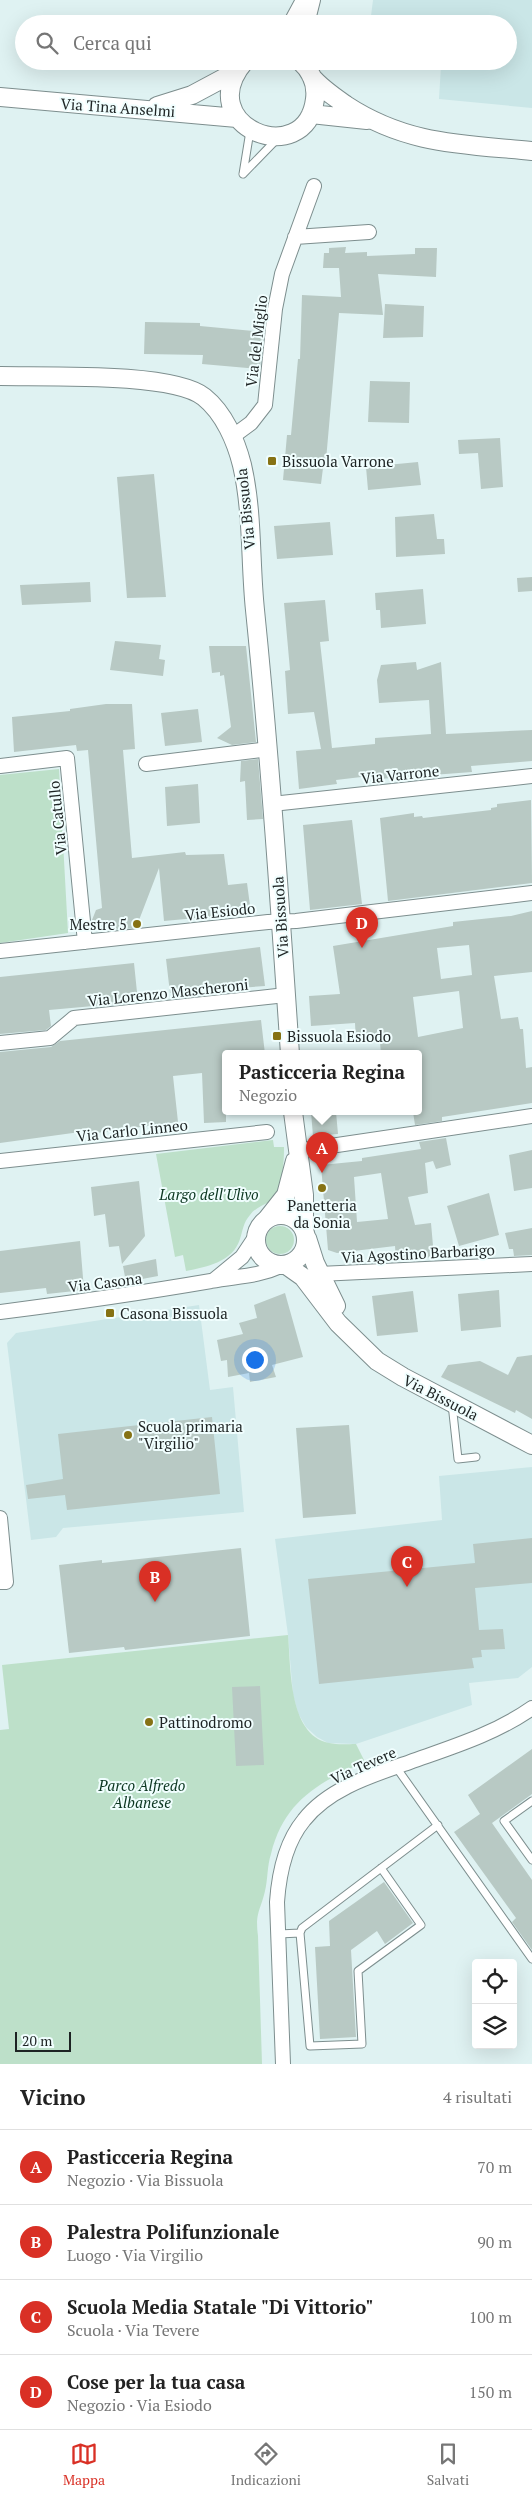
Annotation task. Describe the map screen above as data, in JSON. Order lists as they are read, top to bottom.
{
  "streets": {
    "street": [
      "Via Tina Anselmi",
      "Via del Miglio",
      "Via Bissuola",
      "Via Varrone",
      "Via Catullo",
      "Via Esiodo",
      "Via Lorenzo Mascheroni",
      "Via Carlo Linneo",
      "Via Agostino Barbarigo",
      "Via Casona",
      "Via Tevere"
    ]
  },
  "crossings": [
    ["Via del Miglio", "Via Bissuola"],
    ["Via Bissuola", "Via Varrone"],
    ["Via Bissuola", "Via Esiodo"],
    ["Via Bissuola", "Via Lorenzo Mascheroni"],
    ["Via Bissuola", "Via Agostino Barbarigo"],
    ["Via Bissuola", "Via Casona"],
    ["Via Catullo", "Via Esiodo"]
  ],
  "parks": ["Largo dell'Ulivo", "Parco Alfredo Albanese"],
  "places": {
    "transit": ["Bissuola Varrone", "Bissuola Esiodo", "Casona Bissuola"],
    "other": [
      "Mestre 5",
      "Panetteria da Sonia",
      "Scuola primaria \"Virgilio\"",
      "Pattinodromo"
    ]
  },
  "scale_bar": "20 m",
  "page": {
    "search": "Cerca qui",
    "pins": [
      "D",
      "A",
      "C",
      "B"
    ],
    "popup": ["Pasticceria Regina", "Negozio"],
    "scale": "20 m",
    "heading": ["Vicino", "4 risultati"],
    "list": [
      {
        "mark": "A",
        "name": "Pasticceria Regina",
        "note": "Negozio · Via Bissuola",
        "value": "70 m"
      },
      {
        "mark": "B",
        "name": "Palestra Polifunzionale",
        "note": "Luogo · Via Virgilio",
        "value": "90 m"
      },
      {
        "mark": "C",
        "name": "Scuola Media Statale \"Di Vittorio\"",
        "note": "Scuola · Via Tevere",
        "value": "100 m"
      },
      {
        "mark": "D",
        "name": "Cose per la tua casa",
        "note": "Negozio · Via Esiodo",
        "value": "150 m"
      }
    ],
    "nav": ["Mappa", "Indicazioni", "Salvati"]
  }
}
